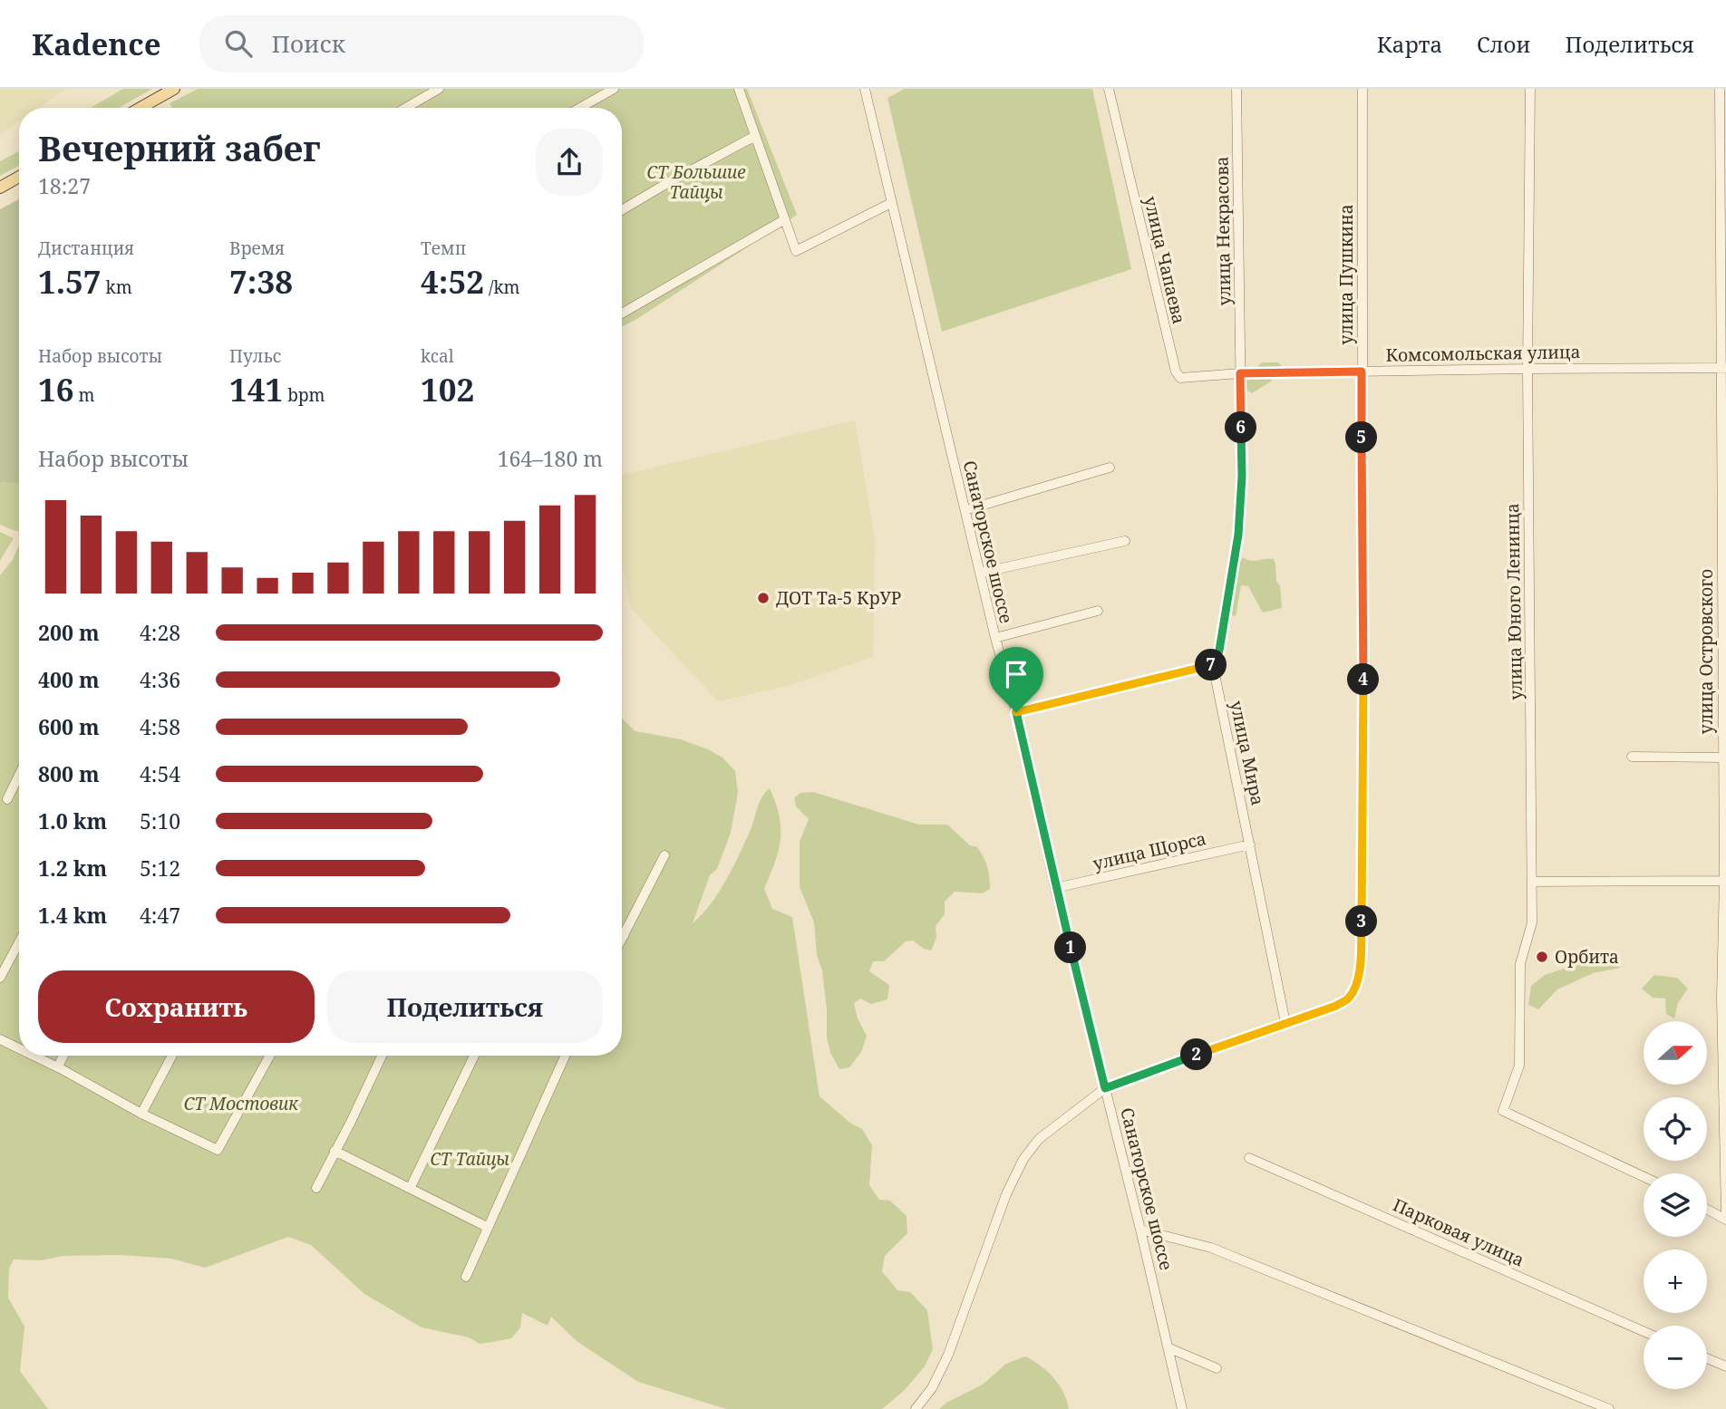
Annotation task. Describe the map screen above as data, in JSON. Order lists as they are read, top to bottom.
{
  "streets": {
    "street": [
      "улица Некрасова",
      "улица Чапаева",
      "улица Пушкина",
      "Комсомольская улица",
      "Санаторское шоссе",
      "улица Юного Ленинца",
      "улица Островского",
      "улица Мира",
      "улица Щорса",
      "Парковая улица"
    ]
  },
  "crossings": [
    ["улица Некрасова", "улица Чапаева"],
    ["улица Некрасова", "Комсомольская улица"],
    ["улица Некрасова", "улица Мира"],
    ["улица Чапаева", "Комсомольская улица"],
    ["улица Чапаева", "улица Мира"],
    ["улица Пушкина", "Комсомольская улица"],
    ["улица Пушкина", "улица Мира"],
    ["Комсомольская улица", "улица Юного Ленинца"],
    ["Комсомольская улица", "улица Островского"],
    ["Комсомольская улица", "улица Мира"],
    ["Санаторское шоссе", "улица Щорса"],
    ["улица Мира", "улица Щорса"]
  ],
  "parks": ["СТ Большие Тайцы", "СТ Мостовик", "СТ Тайцы"],
  "places": ["ДОТ Та-5 КрУР", "Орбита"],
  "north": "right",
  "page": {
    "header": "Kadence",
    "search": "Поиск",
    "nav": ["Карта", "Слои", "Поделиться"],
    "heading": ["Вечерний забег", "18:27"],
    "stats": [
      ["Дистанция", "1.57 km"],
      ["Время", "7:38"],
      ["Темп", "4:52 /km"],
      ["Набор высоты", "16 m"],
      ["Пульс", "141 bpm"],
      ["kcal", "102"]
    ],
    "pins": [
      "6",
      "5",
      "7",
      "4",
      "3",
      "1",
      "2"
    ],
    "chart": ["Набор высоты", "164–180 m"],
    "list": [
      {
        "name": "200 m",
        "note": "4:28"
      },
      {
        "name": "400 m",
        "note": "4:36"
      },
      {
        "name": "600 m",
        "note": "4:58"
      },
      {
        "name": "800 m",
        "note": "4:54"
      },
      {
        "name": "1.0 km",
        "note": "5:10"
      },
      {
        "name": "1.2 km",
        "note": "5:12"
      },
      {
        "name": "1.4 km",
        "note": "4:47"
      }
    ],
    "buttons": ["Сохранить", "Поделиться"],
    "map_buttons": ["+", "−"]
  }
}
